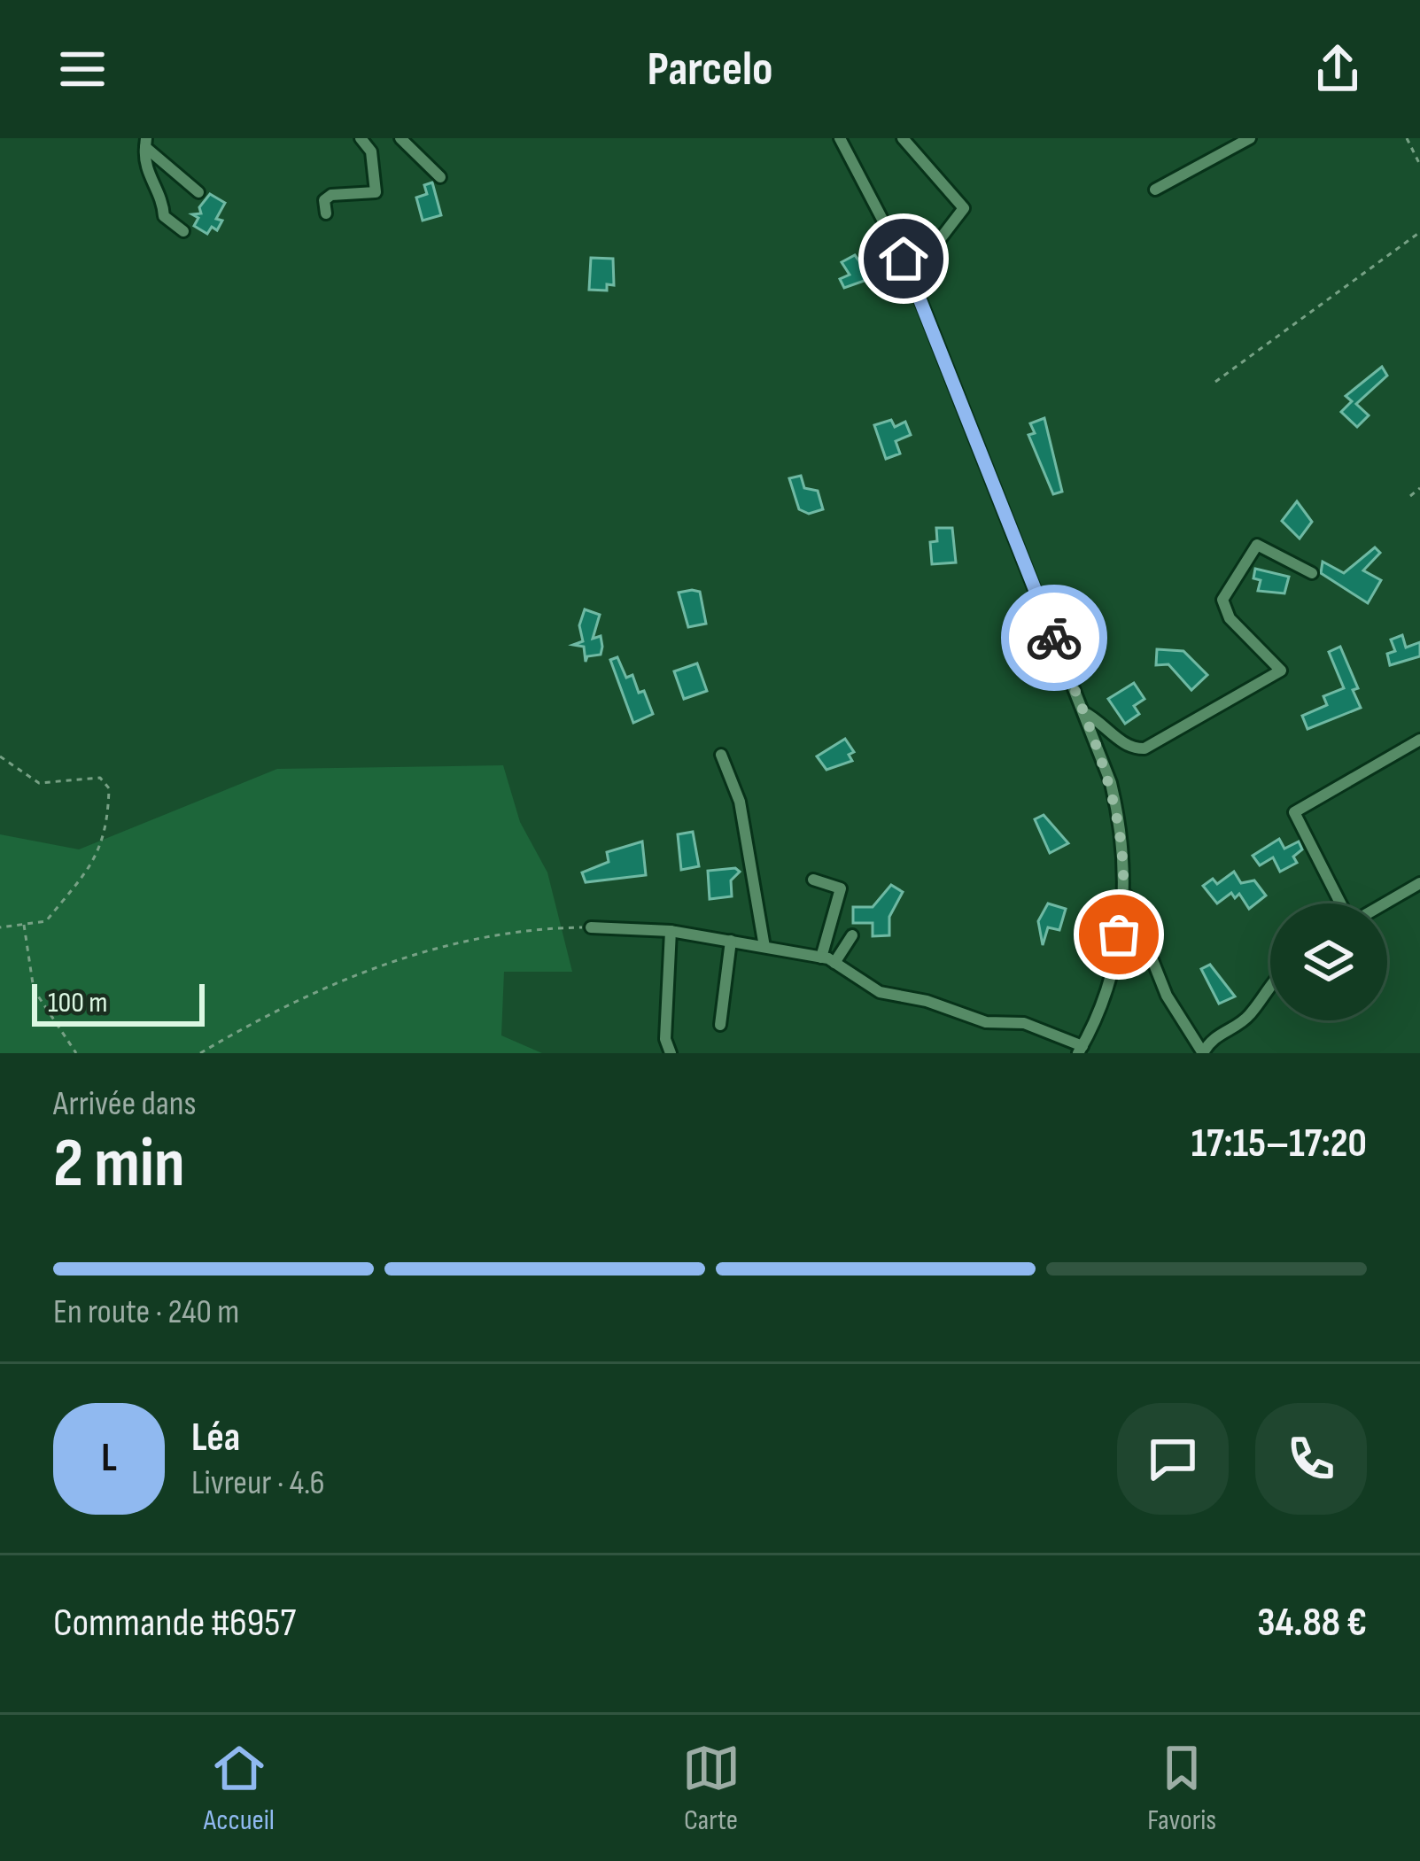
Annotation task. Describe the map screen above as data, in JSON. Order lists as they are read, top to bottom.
{
  "scale_bar": "100 m",
  "page": {
    "header": "Parcelo",
    "scale": "100 m",
    "heading": ["2 min", "Arrivée dans", "17:15–17:20"],
    "panel": [
      "Léa",
      "Livreur · 4.6",
      "Commande #6957",
      "34.88 €"
    ],
    "bar": "En route · 240 m",
    "round": "L",
    "tabs": ["Accueil", "Carte", "Favoris"]
  }
}
